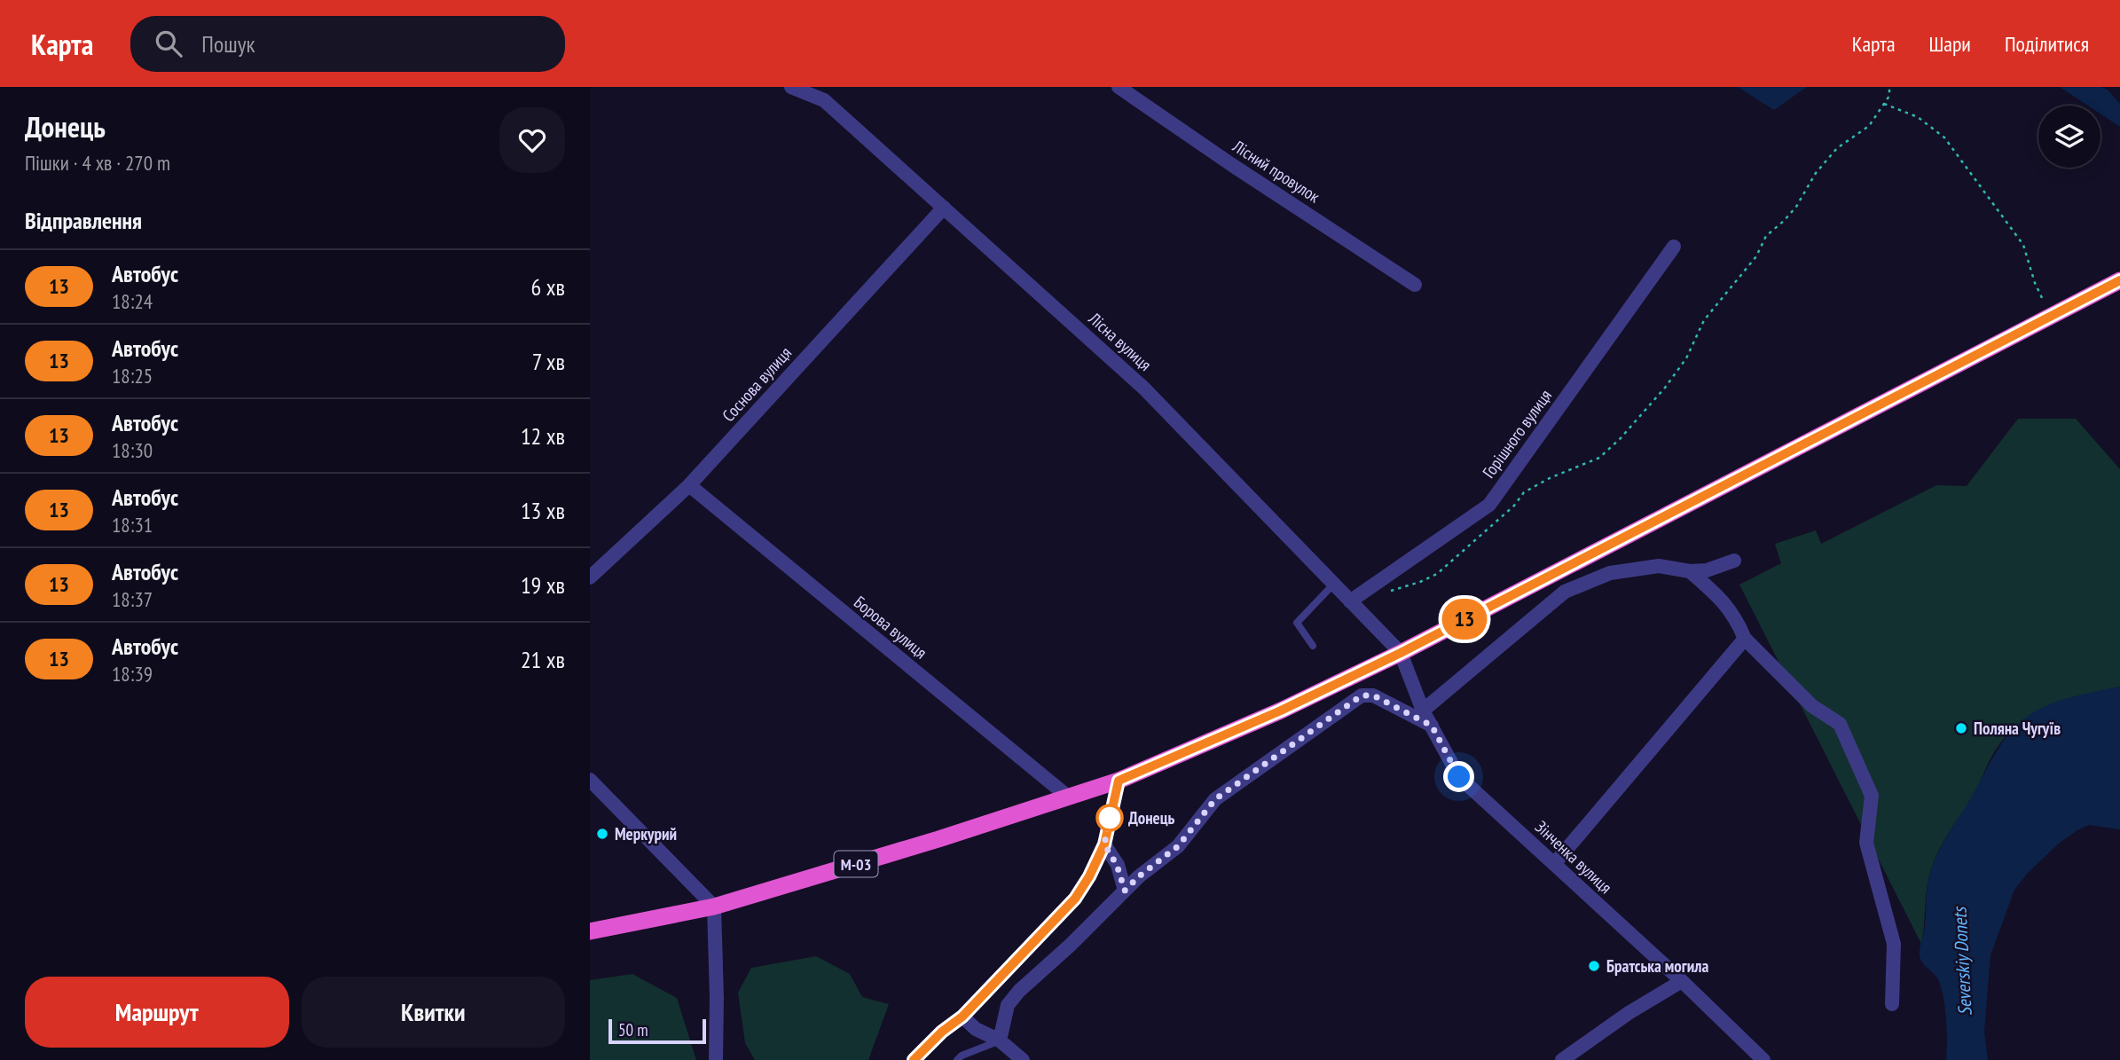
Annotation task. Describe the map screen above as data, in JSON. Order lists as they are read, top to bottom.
{
  "streets": {
    "highway": ["М-03"],
    "street": [
      "Лісний провулок",
      "Лісна вулиця",
      "Соснова вулиця",
      "Горішного вулиця",
      "Борова вулиця",
      "Зінченка вулиця"
    ]
  },
  "crossings": [
    ["Лісна вулиця", "Соснова вулиця"],
    ["Лісна вулиця", "Горішного вулиця"],
    ["Лісна вулиця", "Зінченка вулиця"],
    ["Лісна вулиця", "М-03"],
    ["Соснова вулиця", "Борова вулиця"],
    ["Борова вулиця", "М-03"],
    ["Зінченка вулиця", "М-03"]
  ],
  "water": ["Severskiy Donets"],
  "places": [
    "Поляна Чугуїв",
    "Донець",
    "Меркурий",
    "Братська могила"
  ],
  "lines": ["bus line 13"],
  "scale_bar": "50 m",
  "page": {
    "header": "Карта",
    "search": "Пошук",
    "nav": ["Карта", "Шари", "Поділитися"],
    "heading": [
      ["Донець", "Пішки · 4 хв · 270 m"],
      "Відправлення"
    ],
    "on_map": "13",
    "list": [
      {
        "mark": "13",
        "name": "Автобус",
        "note": "18:24",
        "value": "6 хв"
      },
      {
        "mark": "13",
        "name": "Автобус",
        "note": "18:25",
        "value": "7 хв"
      },
      {
        "mark": "13",
        "name": "Автобус",
        "note": "18:30",
        "value": "12 хв"
      },
      {
        "mark": "13",
        "name": "Автобус",
        "note": "18:31",
        "value": "13 хв"
      },
      {
        "mark": "13",
        "name": "Автобус",
        "note": "18:37",
        "value": "19 хв"
      },
      {
        "mark": "13",
        "name": "Автобус",
        "note": "18:39",
        "value": "21 хв"
      }
    ],
    "buttons": ["Маршрут", "Квитки"],
    "scale": "50 m"
  }
}
